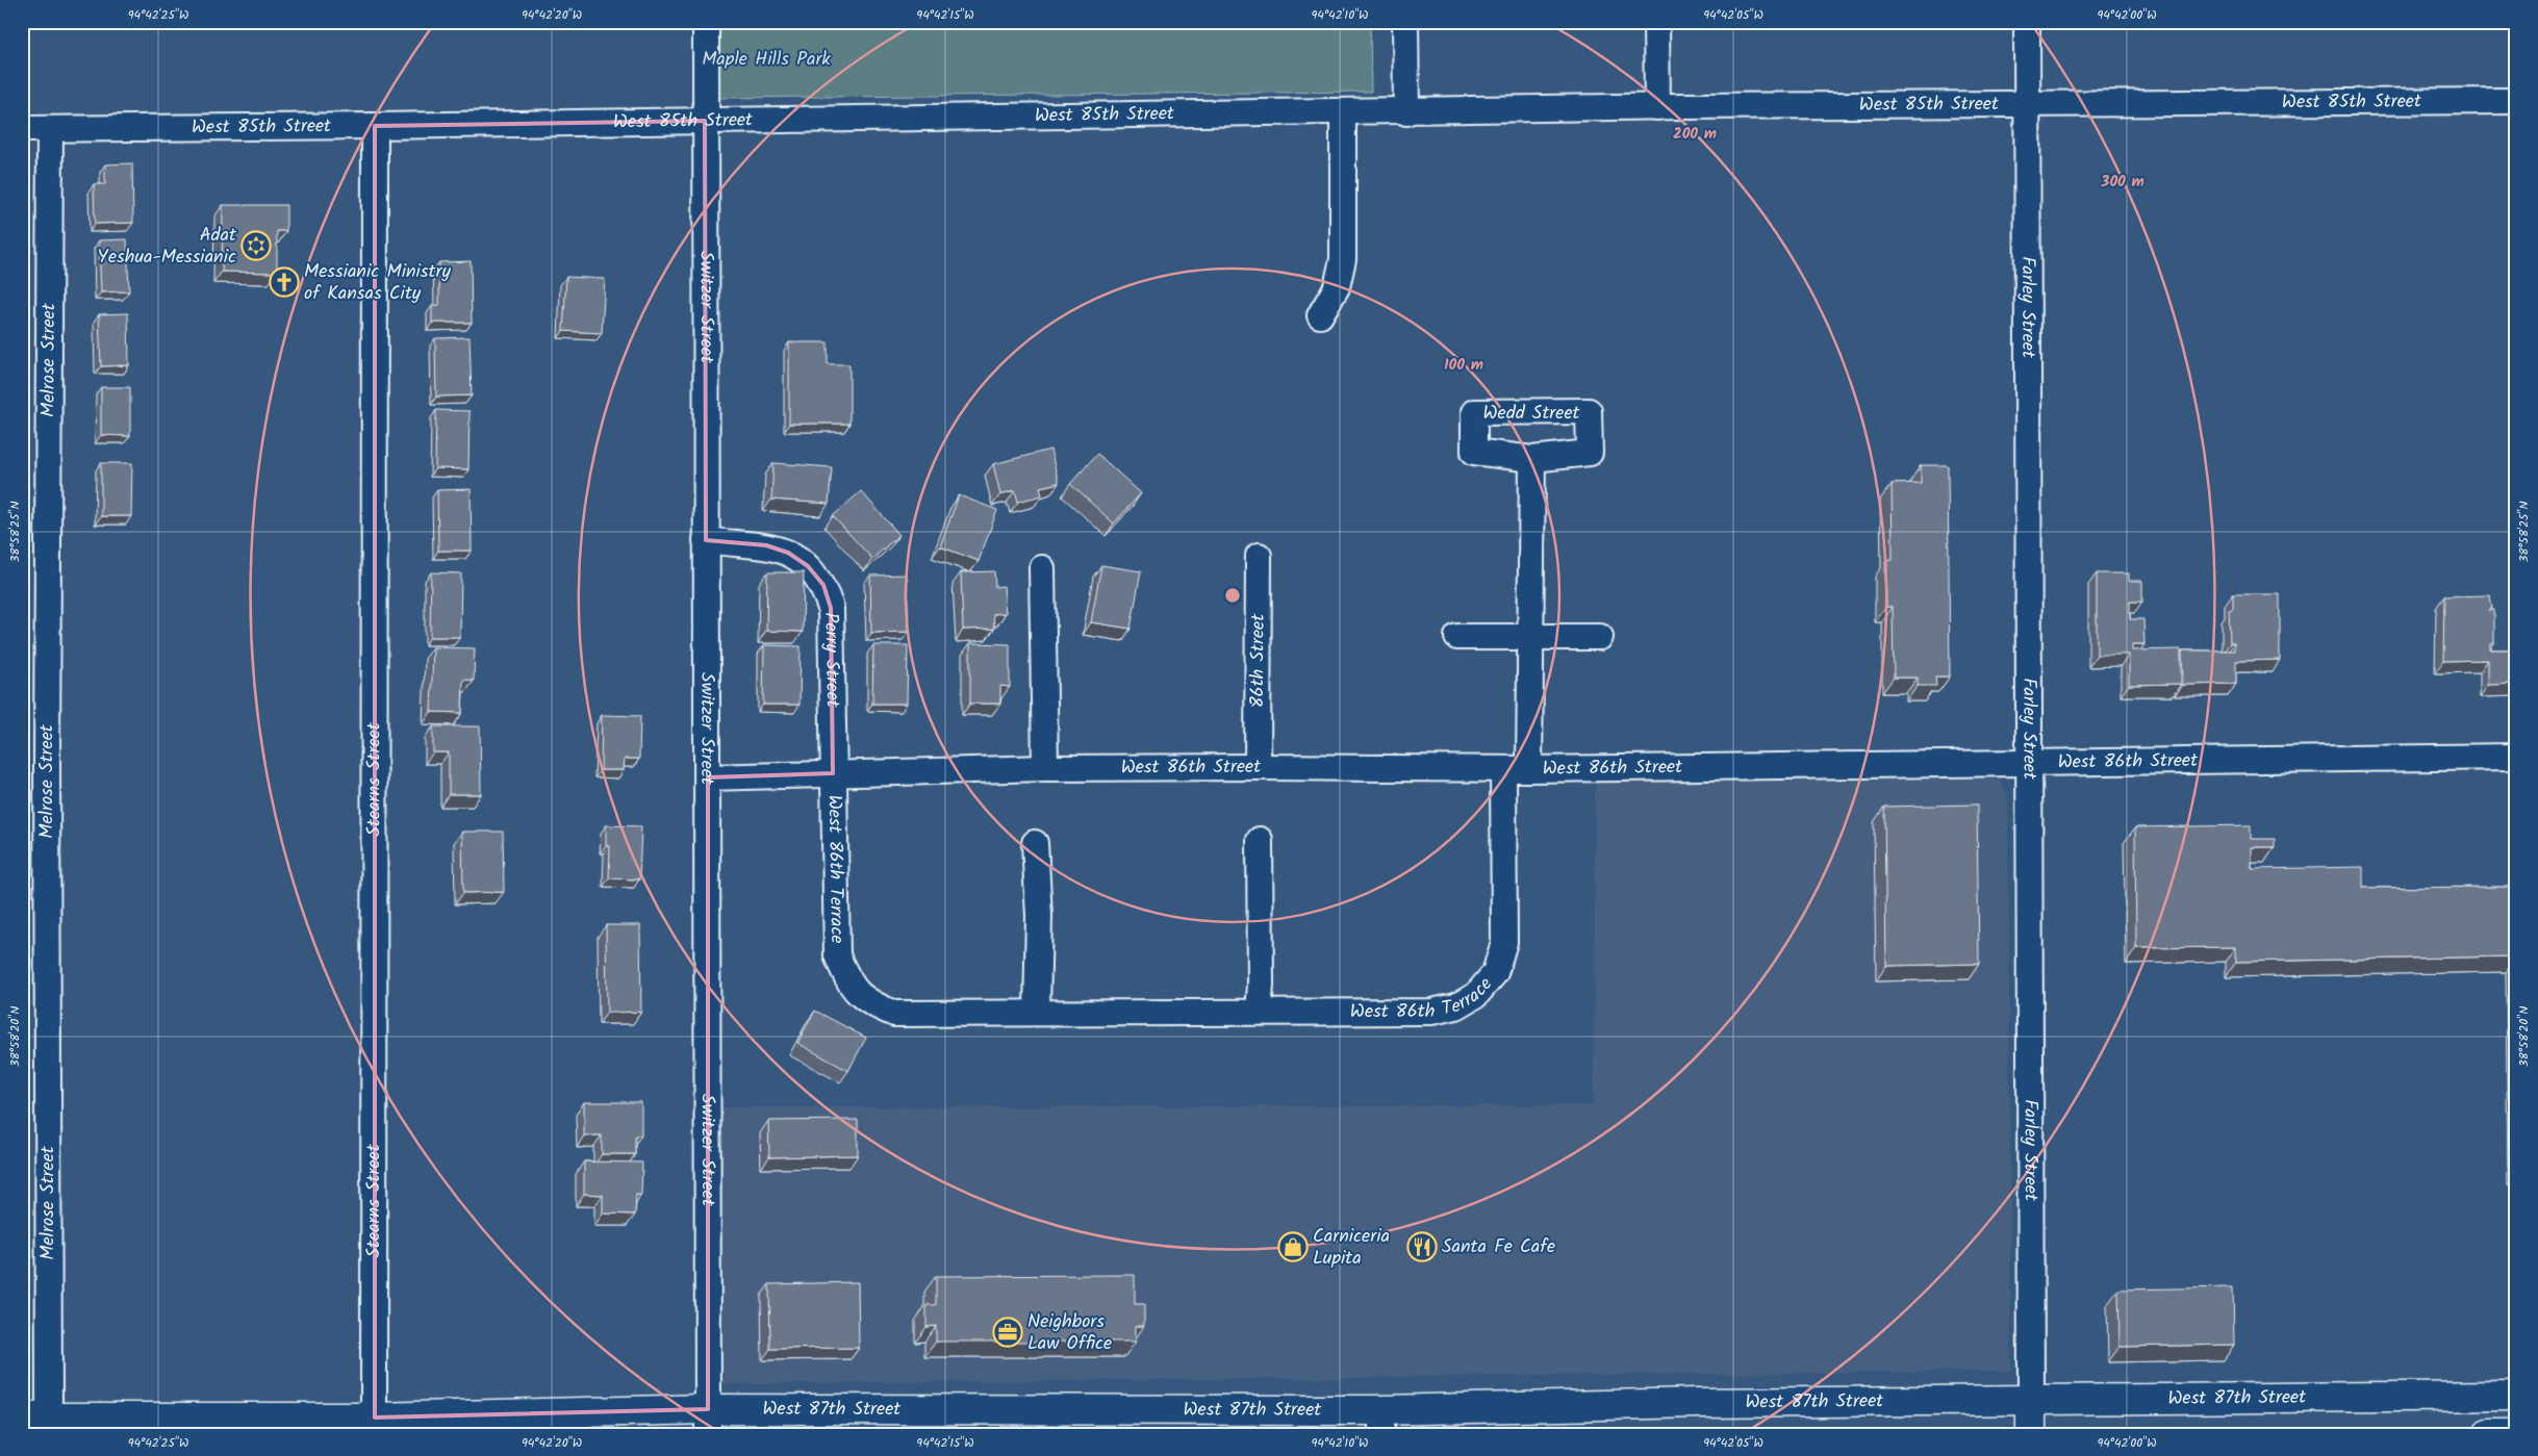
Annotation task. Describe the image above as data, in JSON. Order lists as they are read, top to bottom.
{
  "streets": {
    "main road": ["Farley Street", "West 87th Street"],
    "street": [
      "West 85th Street",
      "Switzer Street",
      "Melrose Street",
      "Wedd Street",
      "Perry Street",
      "86th Street",
      "West 86th Street",
      "Stearns Street",
      "West 86th Terrace"
    ]
  },
  "crossings": [
    ["West 85th Street", "Switzer Street"],
    ["West 85th Street", "Farley Street"],
    ["West 85th Street", "Melrose Street"],
    ["West 85th Street", "Stearns Street"],
    ["Switzer Street", "Perry Street"],
    ["Switzer Street", "West 86th Street"],
    ["Switzer Street", "West 87th Street"],
    ["Farley Street", "West 86th Street"],
    ["Farley Street", "West 87th Street"],
    ["Melrose Street", "West 87th Street"],
    ["Perry Street", "West 86th Street"],
    ["Perry Street", "West 86th Terrace"],
    ["86th Street", "West 86th Street"],
    ["West 86th Street", "West 86th Terrace"],
    ["Stearns Street", "West 87th Street"]
  ],
  "parks": ["Maple Hills Park"],
  "places": {
    "synagogue": ["Adat Yeshua-Messianic"],
    "church": ["Messianic Ministry of Kansas City"],
    "shop": ["Carniceria Lupita"],
    "restaurant": ["Santa Fe Cafe"],
    "office": ["Neighbors Law Office"]
  },
  "coordinates": [
    "94°42'25\"W",
    "94°42'20\"W",
    "94°42'15\"W",
    "94°42'10\"W",
    "94°42'05\"W",
    "94°42'00\"W",
    "38°58'25\"N",
    "38°58'20\"N"
  ],
  "rings": ["200 m", "300 m", "100 m"]
}
